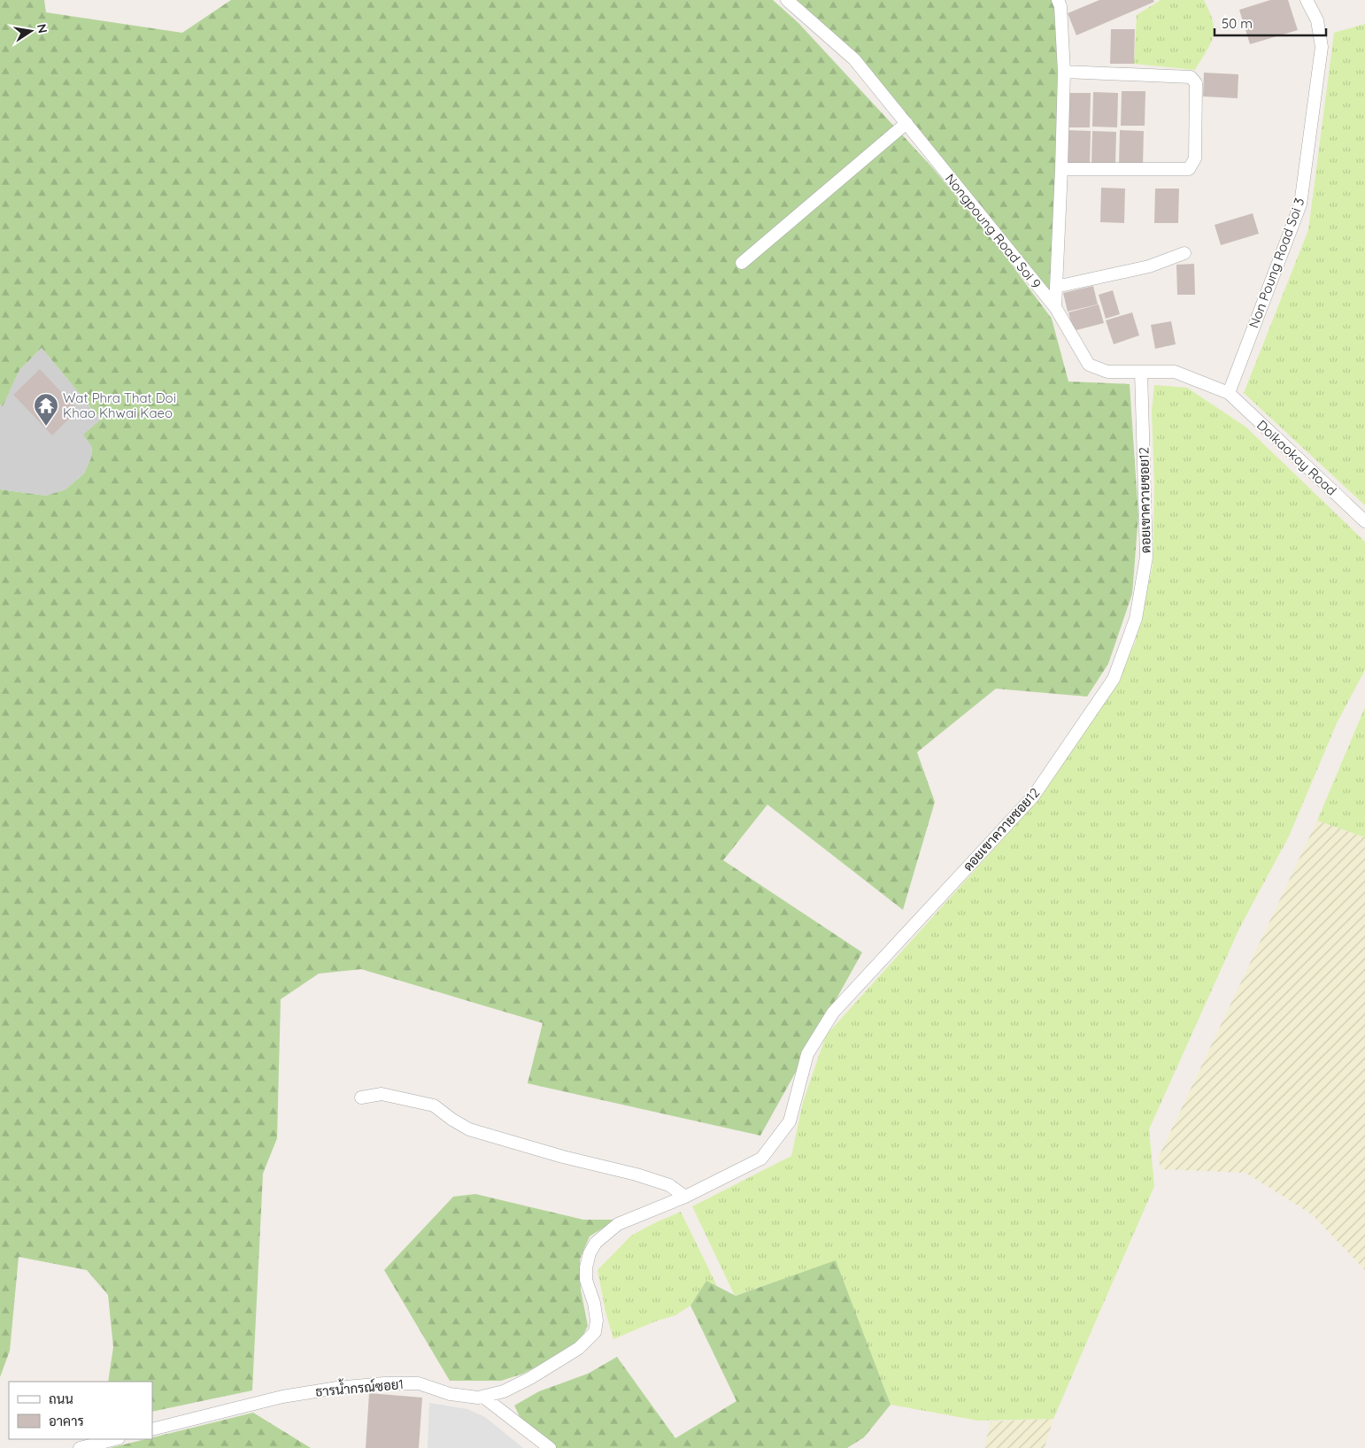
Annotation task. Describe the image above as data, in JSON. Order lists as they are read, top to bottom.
{
  "streets": {
    "street": [
      "Nongpoung Road Soi 9",
      "Non Poung Road Soi 3",
      "Doikaokay Road",
      "ดอยเขาควายซอย12",
      "ธารน้ำกรณ์ซอย1"
    ]
  },
  "crossings": [
    ["Nongpoung Road Soi 9", "Non Poung Road Soi 3"],
    ["Nongpoung Road Soi 9", "Doikaokay Road"],
    ["Nongpoung Road Soi 9", "ดอยเขาควายซอย12"],
    ["Non Poung Road Soi 3", "Doikaokay Road"],
    ["ดอยเขาควายซอย12", "ธารน้ำกรณ์ซอย1"]
  ],
  "places": {
    "temple": ["Wat Phra That Doi Khao Khwai Kaeo"]
  },
  "legend": ["ถนน", "อาคาร"],
  "scale_bar": "50 m",
  "north": "right"
}
